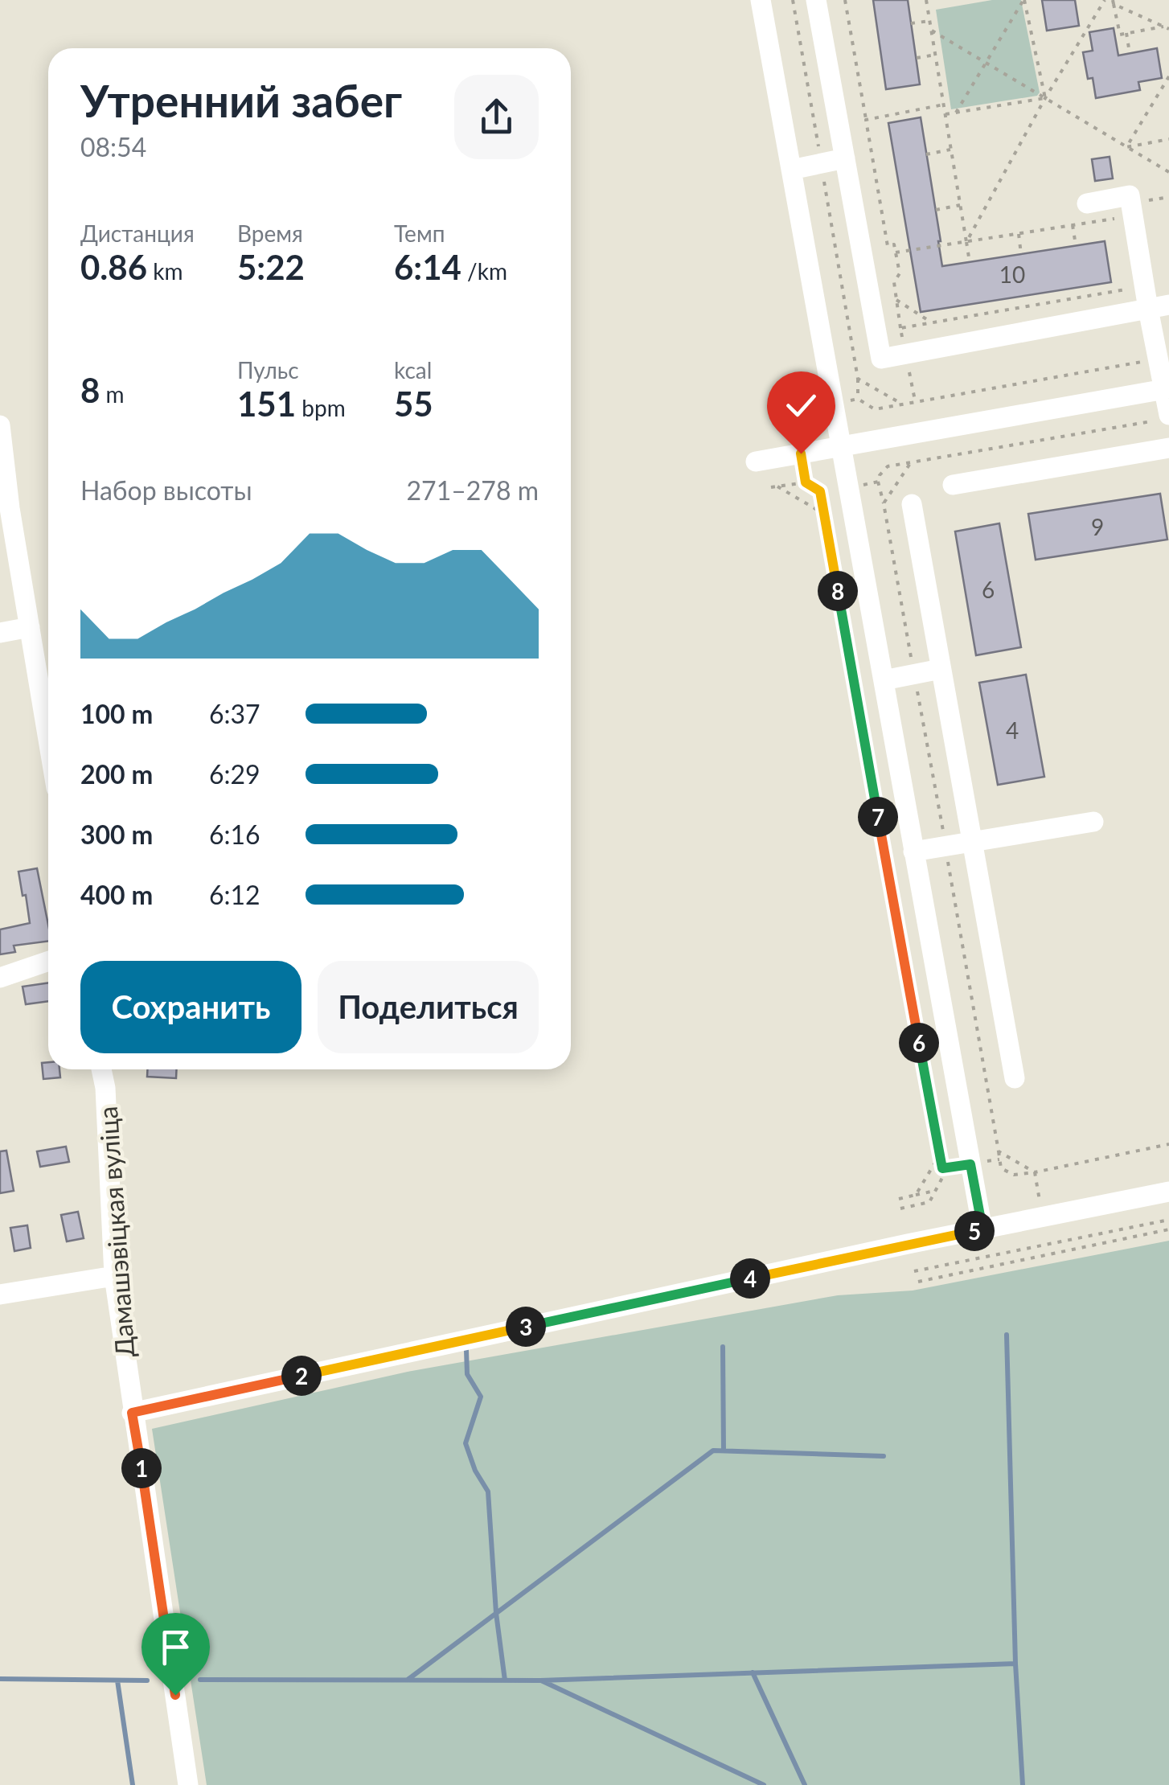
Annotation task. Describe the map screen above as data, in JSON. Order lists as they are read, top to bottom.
{
  "streets": {
    "street": ["Дамашэвіцкая вуліца"]
  },
  "house_numbers": [
    "10",
    "9",
    "6",
    "4"
  ],
  "page": {
    "heading": ["Утренний забег", "08:54"],
    "stats": [
      ["Дистанция", "0.86 km"],
      ["Время", "5:22"],
      ["Темп", "6:14 /km"],
      ["8 m"],
      ["Пульс", "151 bpm"],
      ["kcal", "55"]
    ],
    "chart": ["Набор высоты", "271–278 m"],
    "pins": [
      "8",
      "7",
      "6",
      "5",
      "4",
      "3",
      "2",
      "1"
    ],
    "list": [
      {
        "name": "100 m",
        "note": "6:37"
      },
      {
        "name": "200 m",
        "note": "6:29"
      },
      {
        "name": "300 m",
        "note": "6:16"
      },
      {
        "name": "400 m",
        "note": "6:12"
      }
    ],
    "buttons": ["Сохранить", "Поделиться"]
  }
}
